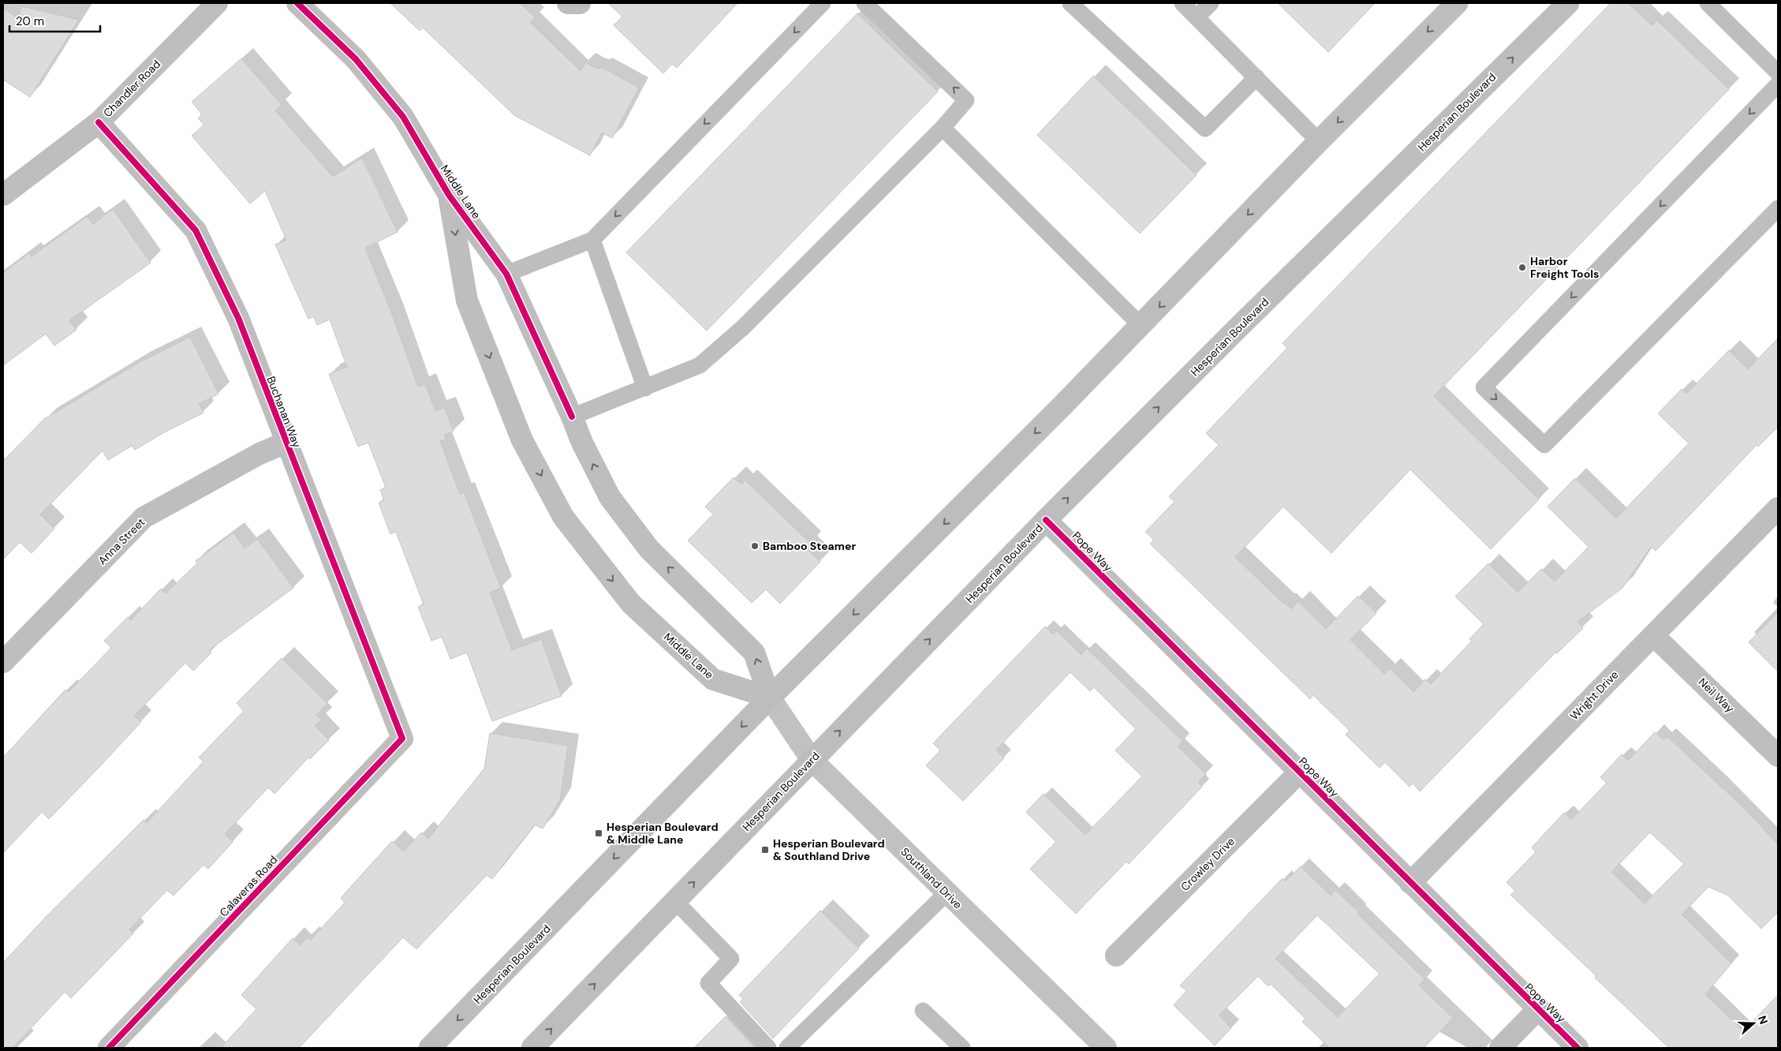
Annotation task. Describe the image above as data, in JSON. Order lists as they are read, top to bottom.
{
  "streets": {
    "main road": ["Hesperian Boulevard", "Southland Drive"],
    "street": [
      "Chandler Road",
      "Middle Lane",
      "Buchanan Way",
      "Anna Street",
      "Pope Way",
      "Wright Drive",
      "Neil Way",
      "Crowley Drive",
      "Calaveras Road"
    ]
  },
  "crossings": [
    ["Chandler Road", "Buchanan Way"],
    ["Hesperian Boulevard", "Middle Lane"],
    ["Hesperian Boulevard", "Pope Way"],
    ["Hesperian Boulevard", "Southland Drive"],
    ["Middle Lane", "Southland Drive"],
    ["Buchanan Way", "Anna Street"],
    ["Buchanan Way", "Calaveras Road"],
    ["Pope Way", "Wright Drive"],
    ["Pope Way", "Crowley Drive"],
    ["Wright Drive", "Neil Way"]
  ],
  "places": {
    "other": ["Harbor Freight Tools", "Bamboo Steamer"],
    "transit": ["Hesperian Boulevard & Middle Lane", "Hesperian Boulevard & Southland Drive"]
  },
  "scale_bar": "20 m",
  "north": "right"
}
